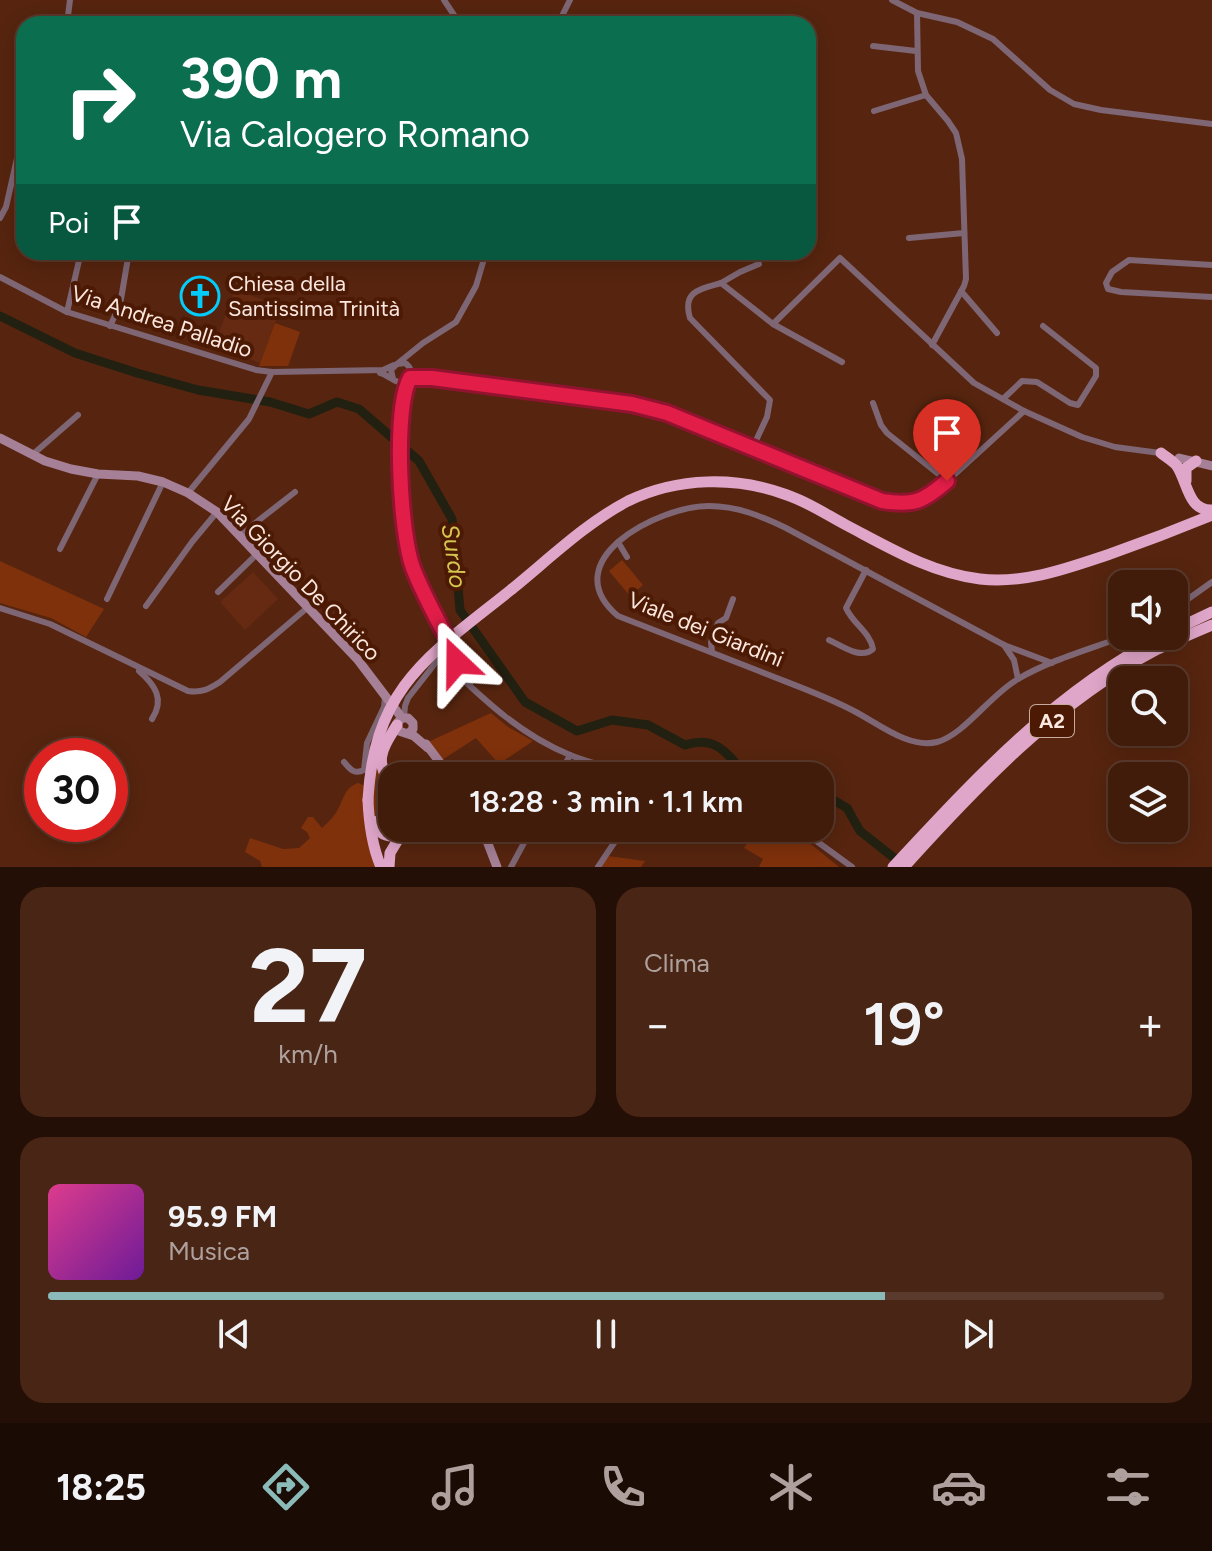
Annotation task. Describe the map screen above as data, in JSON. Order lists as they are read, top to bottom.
{
  "streets": {
    "highway": ["A2"],
    "main road": ["Via Giorgio De Chirico"],
    "street": ["Via Andrea Palladio", "Viale dei Giardini"]
  },
  "water": ["Surdo"],
  "places": {
    "church": ["Chiesa della Santissima Trinità"]
  },
  "page": {
    "turn": ["390 m", "Via Calogero Romano"],
    "then": "Poi",
    "limit": "30",
    "trip": "18:28 · 3 min · 1.1 km",
    "tile": [
      ["27", "km/h"],
      "Clima"
    ],
    "heat": ["−", "19°", "+"],
    "song": ["95.9 FM", "Musica"],
    "tabs": "18:25"
  }
}
